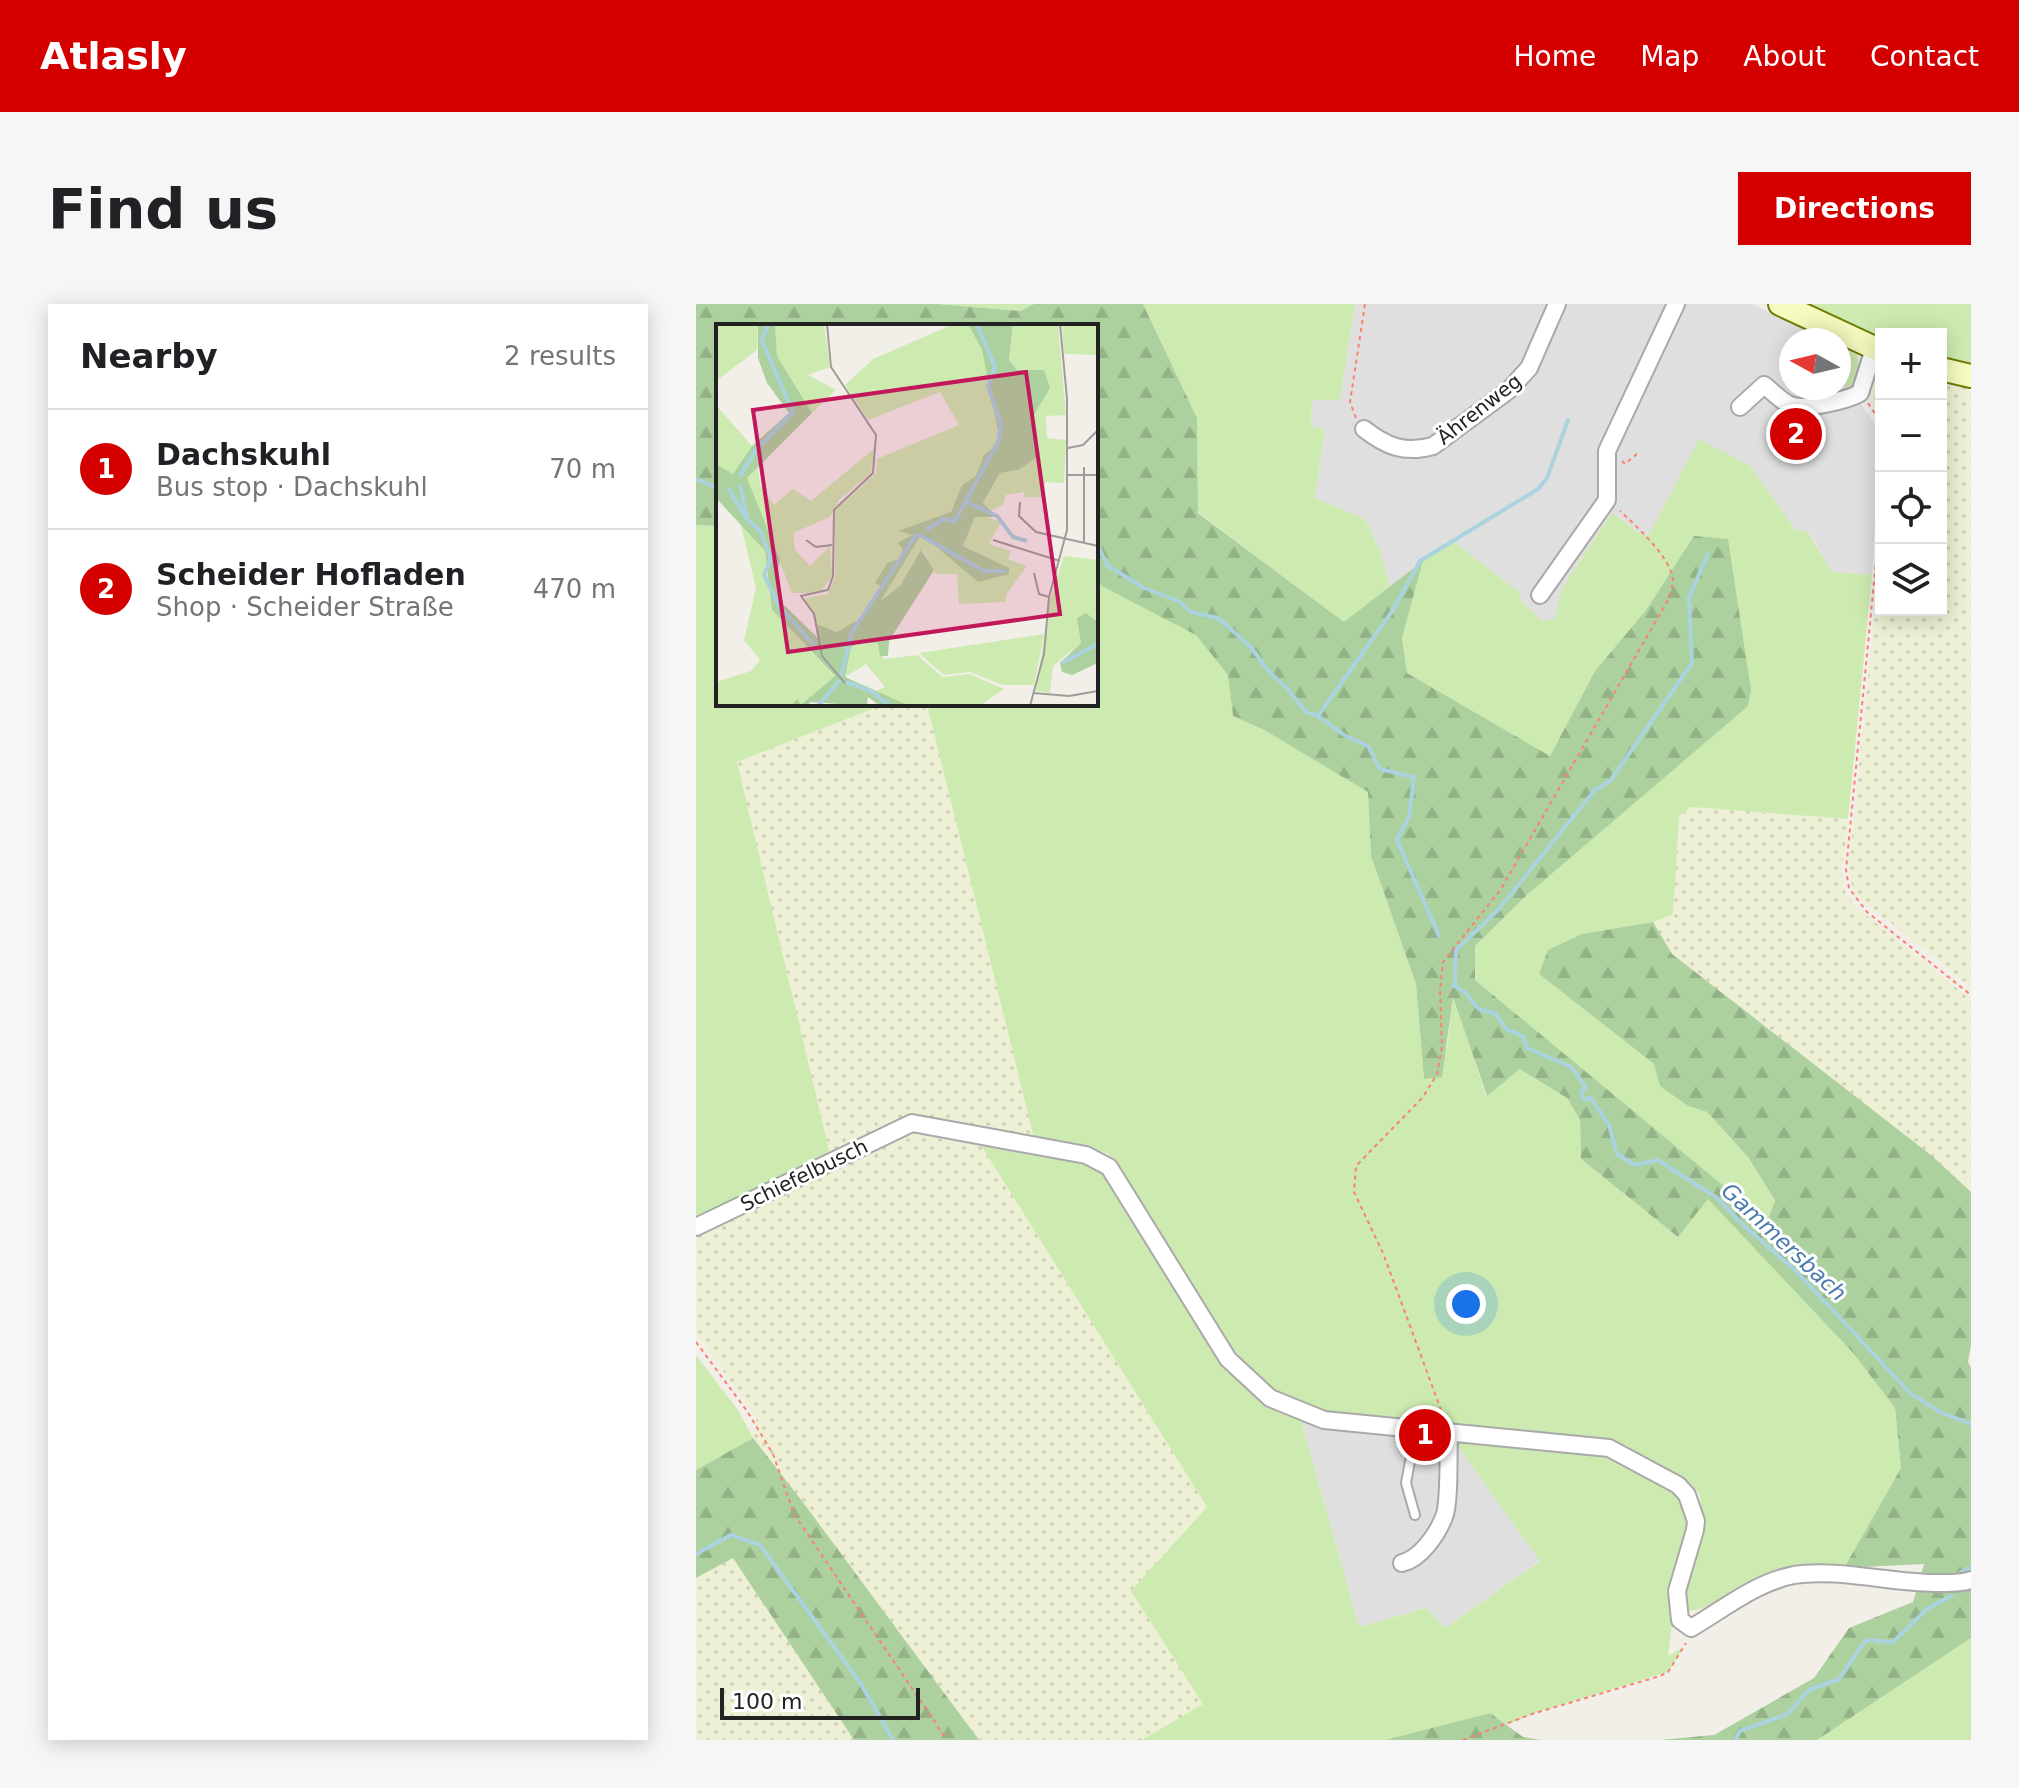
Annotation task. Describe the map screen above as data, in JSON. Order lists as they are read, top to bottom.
{
  "streets": {
    "street": ["Ährenweg", "Schiefelbusch"]
  },
  "water": ["Gammersbach"],
  "scale_bar": "100 m",
  "north": "left",
  "page": {
    "header": "Atlasly",
    "nav": [
      "Home",
      "Map",
      "About",
      "Contact"
    ],
    "buttons": "Directions",
    "title": "Find us",
    "heading": ["Nearby", "2 results"],
    "map_buttons": ["+", "−"],
    "pins": ["2", "1"],
    "list": [
      {
        "mark": "1",
        "name": "Dachskuhl",
        "note": "Bus stop · Dachskuhl",
        "value": "70 m"
      },
      {
        "mark": "2",
        "name": "Scheider Hofladen",
        "note": "Shop · Scheider Straße",
        "value": "470 m"
      }
    ],
    "scale": "100 m"
  }
}
